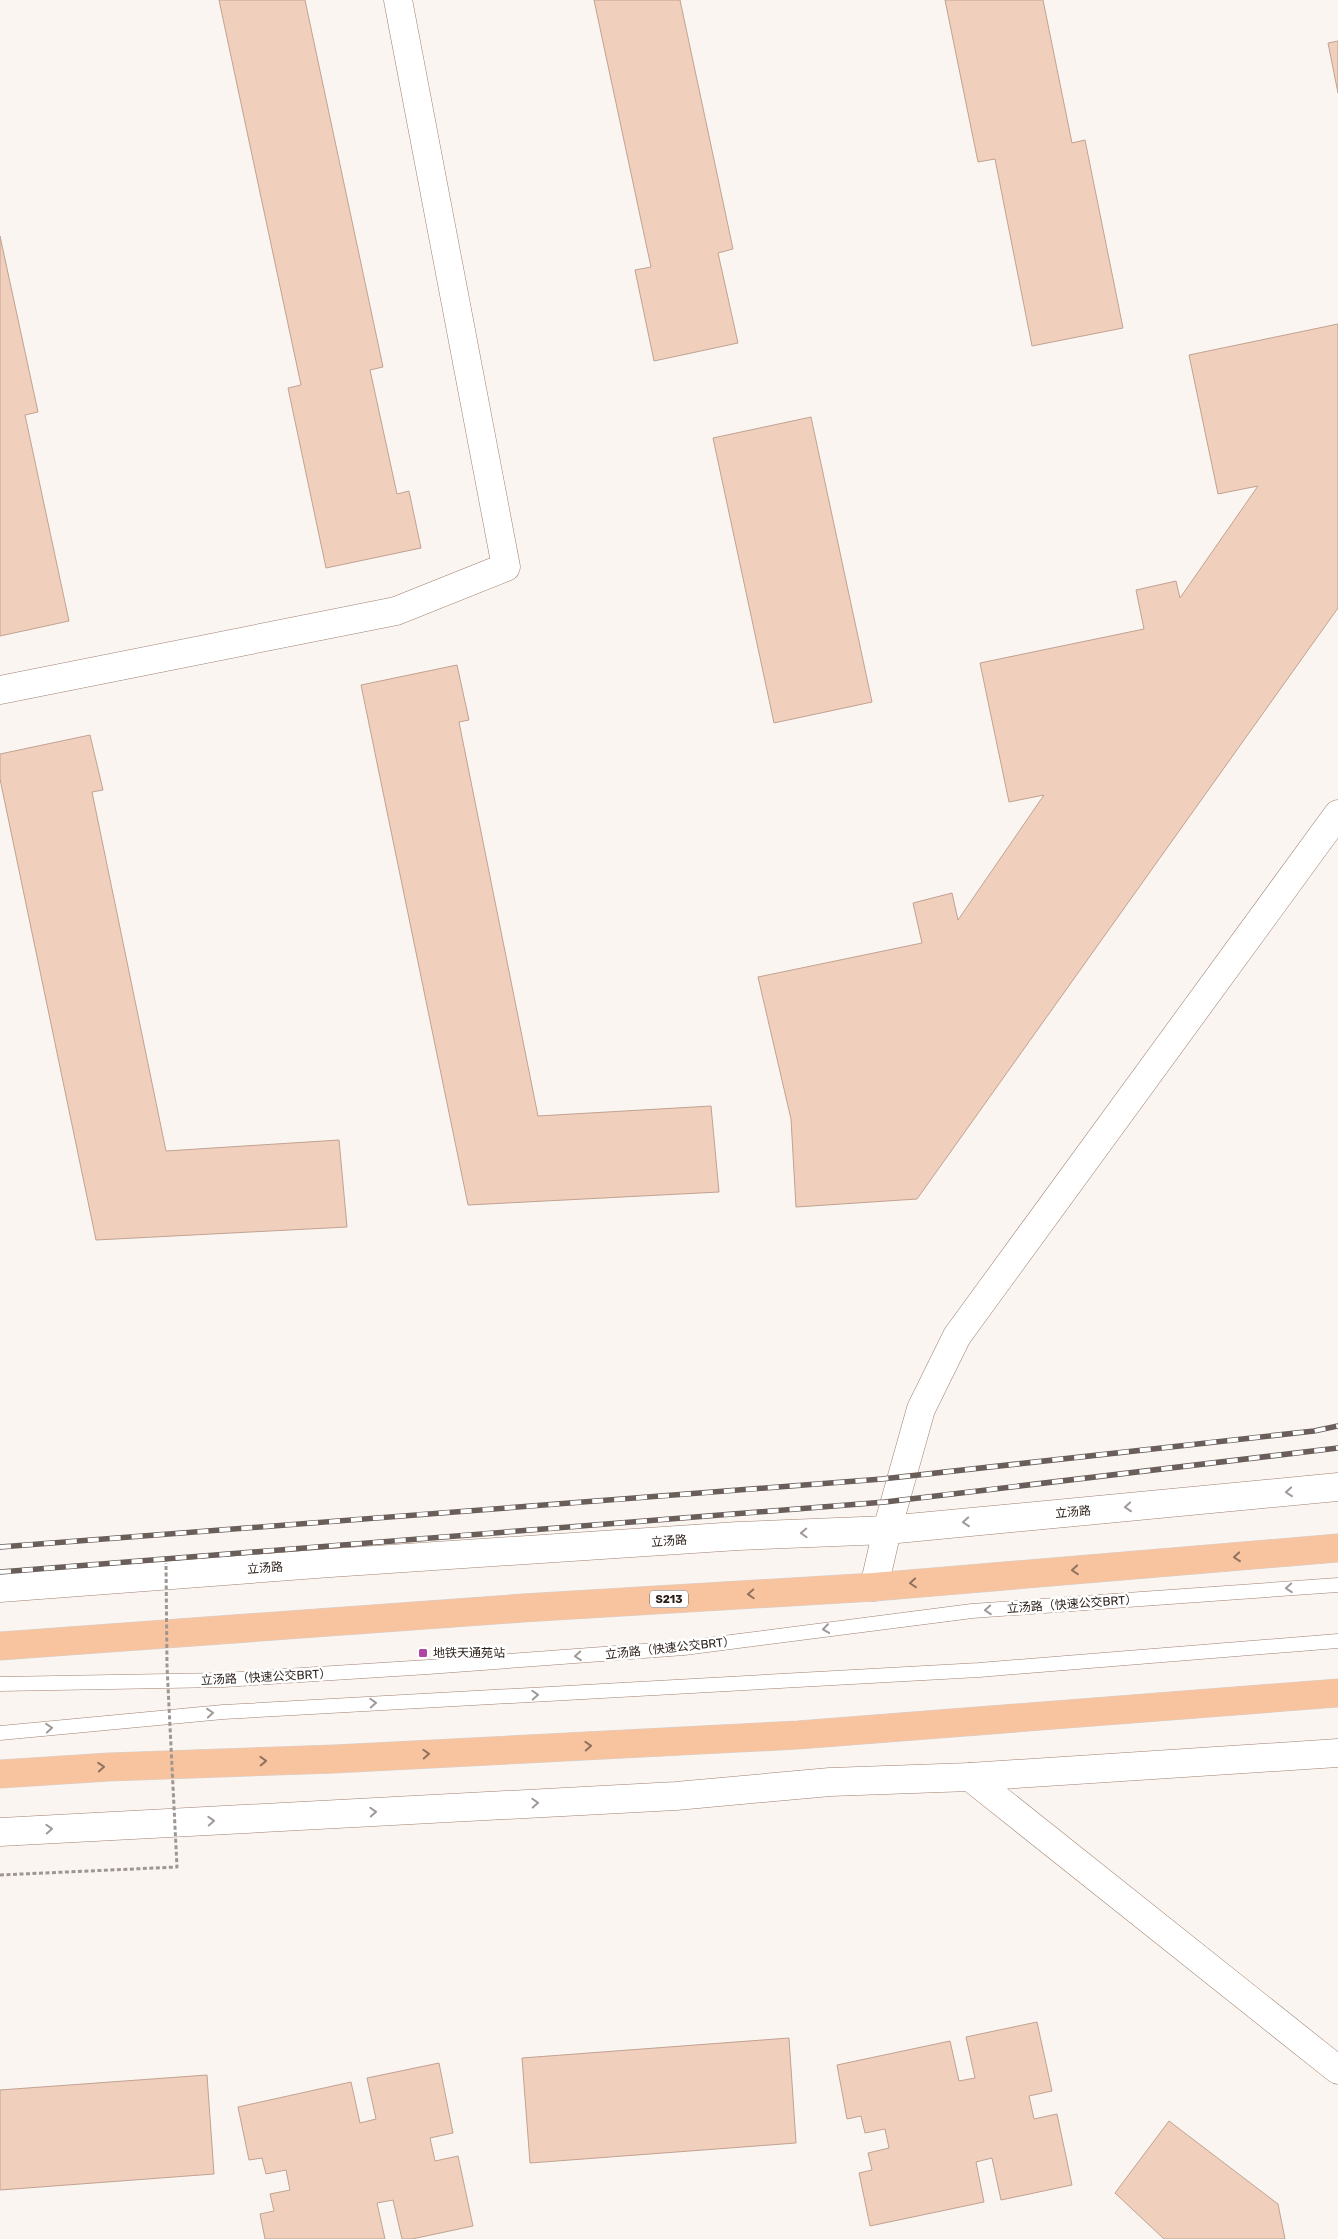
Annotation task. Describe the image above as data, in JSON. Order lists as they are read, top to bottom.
{
  "streets": {
    "main road": ["S213"],
    "street": ["立汤路"],
    "lane": ["立汤路（快速公交BRT）"]
  },
  "one_way": ["立汤路"],
  "places": {
    "transit": ["地铁天通苑站"]
  }
}
